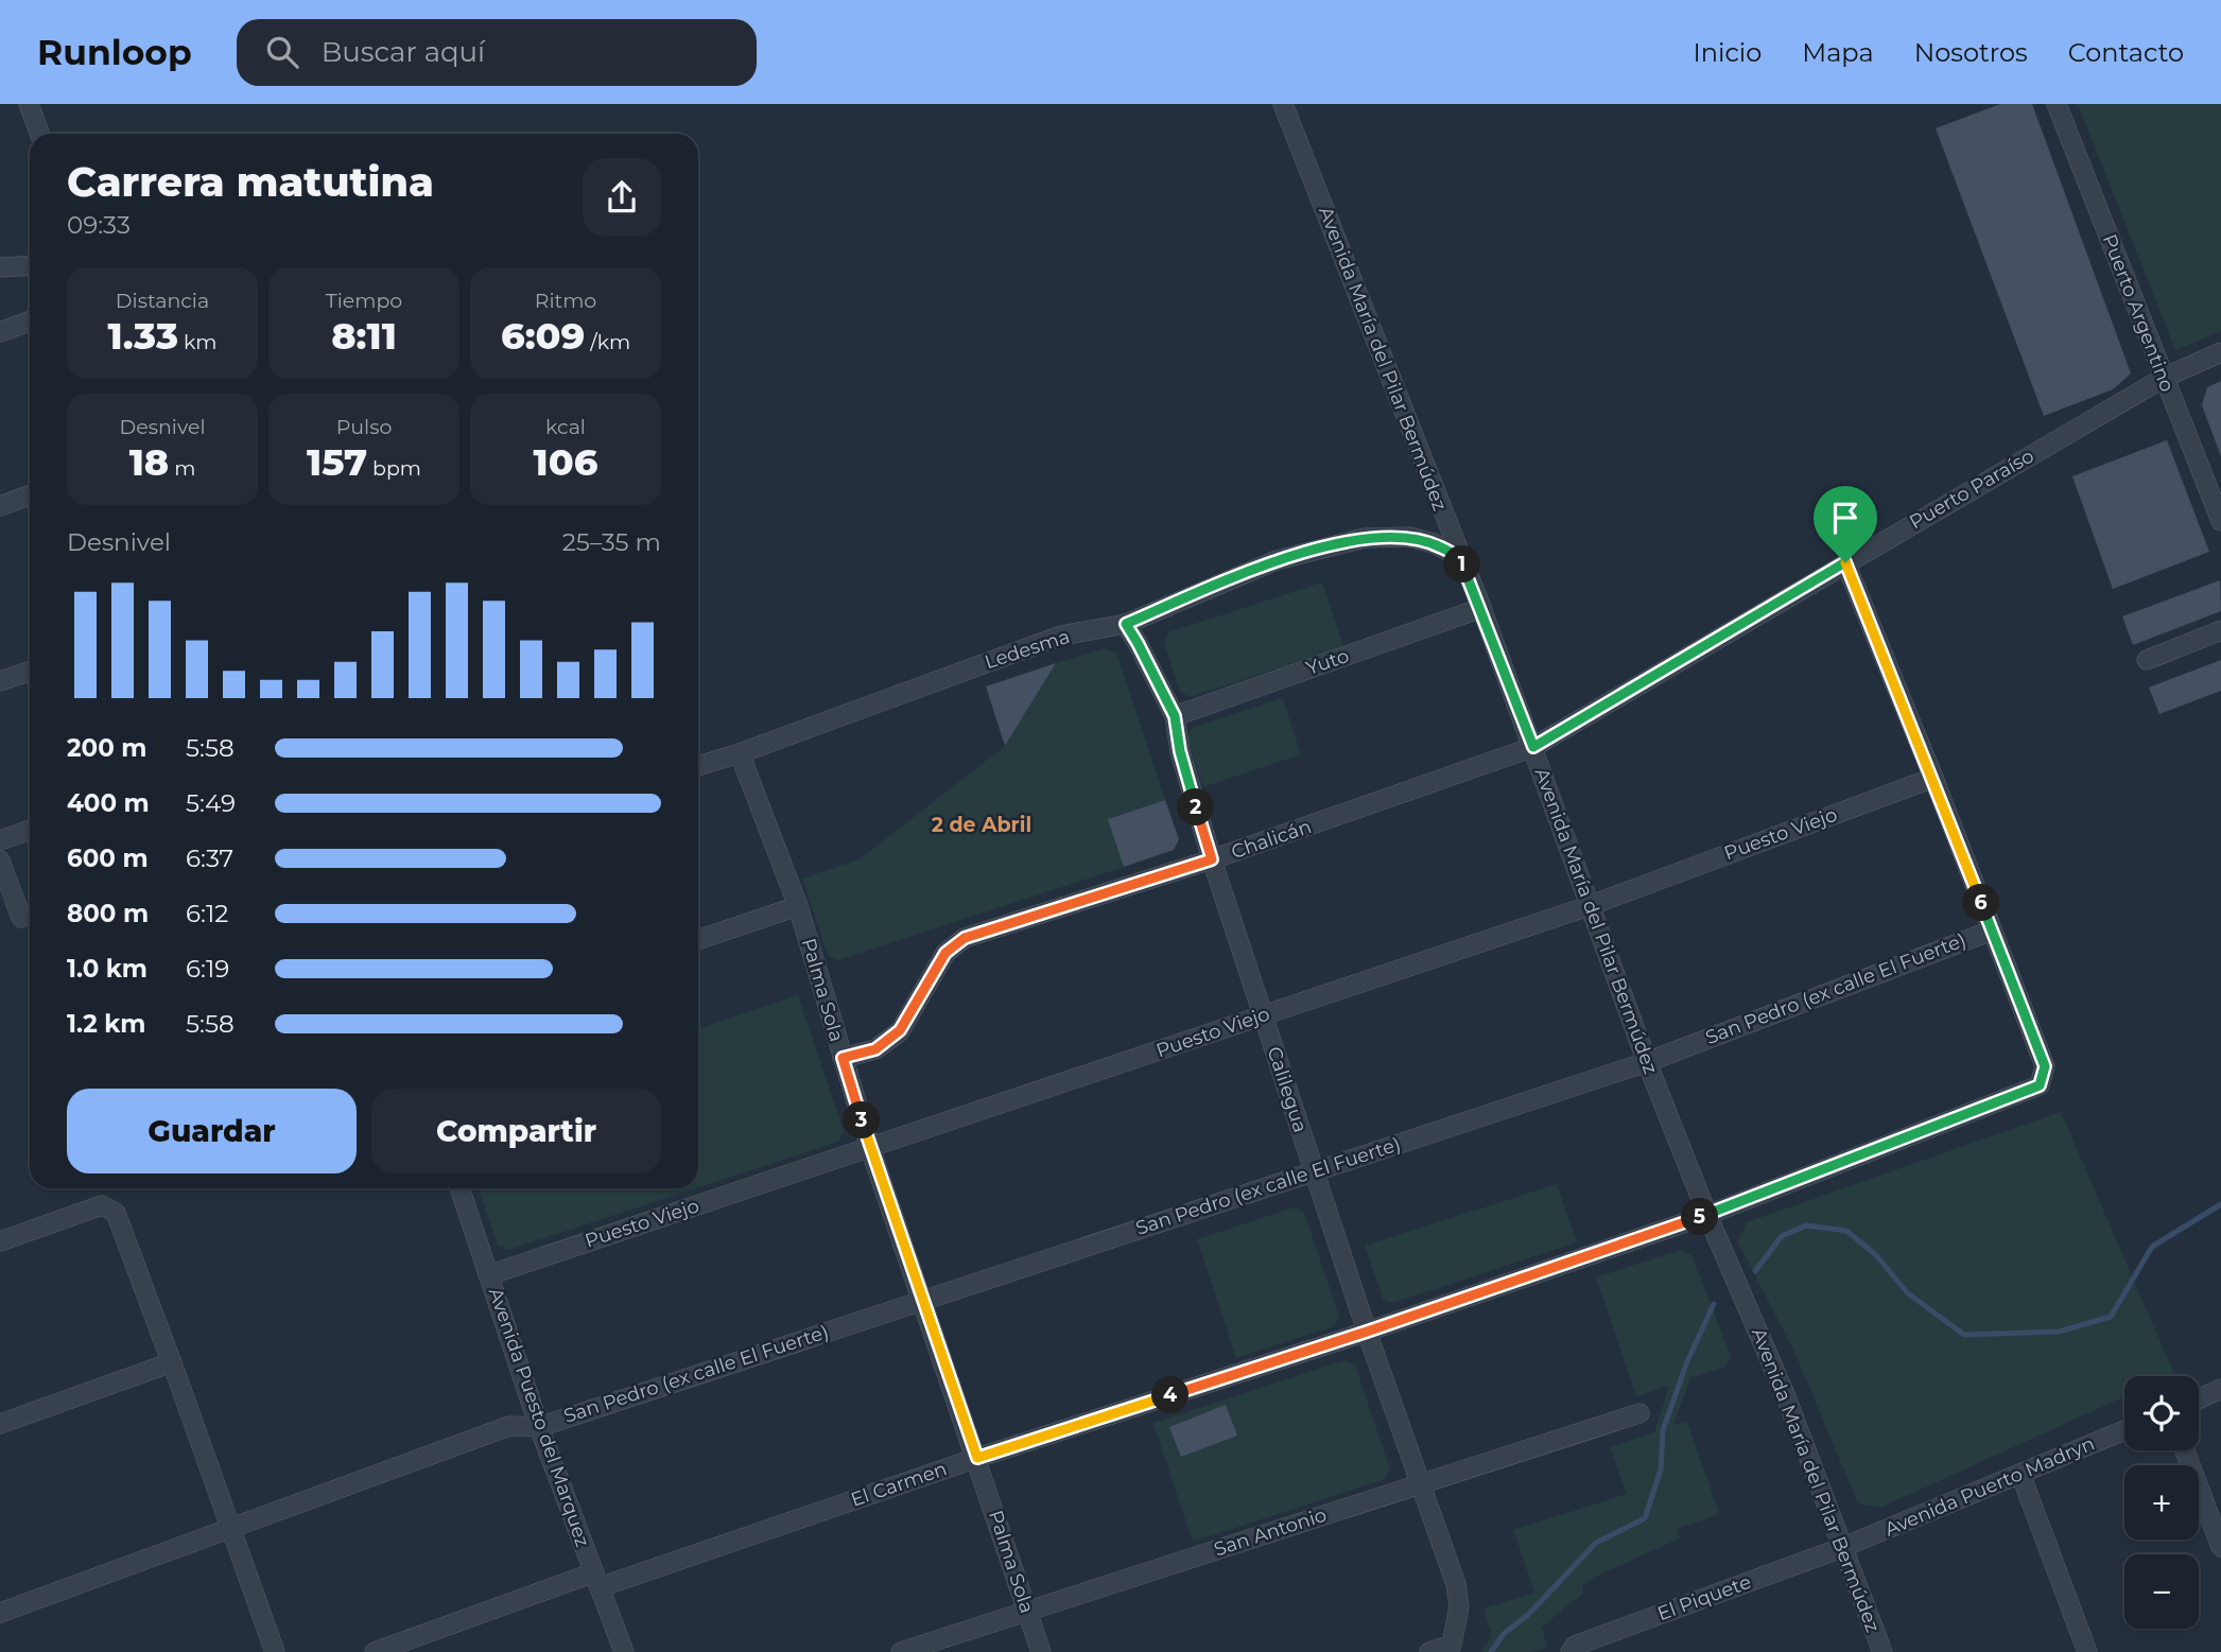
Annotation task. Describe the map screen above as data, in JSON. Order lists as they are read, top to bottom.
{
  "streets": {
    "street": [
      "Puerto Argentino",
      "Avenida María del Pilar Bermúdez",
      "Puerto Paraíso",
      "Ledesma",
      "Yuto",
      "Puesto Viejo",
      "Chalicán",
      "San Pedro (ex calle El Fuerte)",
      "Palma Sola",
      "Calilegua",
      "Avenida Puesto del Marquez",
      "El Carmen",
      "Avenida Puerto Madryn",
      "San Antonio",
      "El Piquete"
    ]
  },
  "crossings": [
    ["Puerto Argentino", "Puerto Paraíso"],
    ["Avenida María del Pilar Bermúdez", "Puerto Paraíso"],
    ["Avenida María del Pilar Bermúdez", "Ledesma"],
    ["Avenida María del Pilar Bermúdez", "Yuto"],
    ["Avenida María del Pilar Bermúdez", "Puesto Viejo"],
    ["Avenida María del Pilar Bermúdez", "Chalicán"],
    ["Avenida María del Pilar Bermúdez", "San Pedro (ex calle El Fuerte)"],
    ["Avenida María del Pilar Bermúdez", "El Carmen"],
    ["Avenida María del Pilar Bermúdez", "Avenida Puerto Madryn"],
    ["Avenida María del Pilar Bermúdez", "El Piquete"],
    ["Puerto Paraíso", "Chalicán"],
    ["Ledesma", "Palma Sola"],
    ["Ledesma", "Calilegua"],
    ["Yuto", "Calilegua"],
    ["Puesto Viejo", "Palma Sola"],
    ["Puesto Viejo", "Calilegua"],
    ["Puesto Viejo", "Avenida Puesto del Marquez"],
    ["Chalicán", "Palma Sola"],
    ["Chalicán", "Calilegua"],
    ["San Pedro (ex calle El Fuerte)", "Palma Sola"],
    ["San Pedro (ex calle El Fuerte)", "Calilegua"],
    ["San Pedro (ex calle El Fuerte)", "Avenida Puesto del Marquez"],
    ["San Pedro (ex calle El Fuerte)", "El Carmen"],
    ["Palma Sola", "El Carmen"],
    ["Palma Sola", "San Antonio"],
    ["Calilegua", "El Carmen"],
    ["Calilegua", "San Antonio"],
    ["Avenida Puesto del Marquez", "El Carmen"],
    ["Avenida Puerto Madryn", "El Piquete"]
  ],
  "districts": ["2 de Abril"],
  "page": {
    "header": "Runloop",
    "search": "Buscar aquí",
    "nav": [
      "Inicio",
      "Mapa",
      "Nosotros",
      "Contacto"
    ],
    "heading": ["Carrera matutina", "09:33"],
    "stats": [
      ["Distancia", "1.33 km"],
      ["Tiempo", "8:11"],
      ["Ritmo", "6:09 /km"],
      ["Desnivel", "18 m"],
      ["Pulso", "157 bpm"],
      ["kcal", "106"]
    ],
    "chart": ["Desnivel", "25–35 m"],
    "pins": [
      "1",
      "2",
      "6",
      "3",
      "5",
      "4"
    ],
    "list": [
      {
        "name": "200 m",
        "note": "5:58"
      },
      {
        "name": "400 m",
        "note": "5:49"
      },
      {
        "name": "600 m",
        "note": "6:37"
      },
      {
        "name": "800 m",
        "note": "6:12"
      },
      {
        "name": "1.0 km",
        "note": "6:19"
      },
      {
        "name": "1.2 km",
        "note": "5:58"
      }
    ],
    "buttons": ["Guardar", "Compartir"],
    "map_buttons": ["+", "−"]
  }
}
